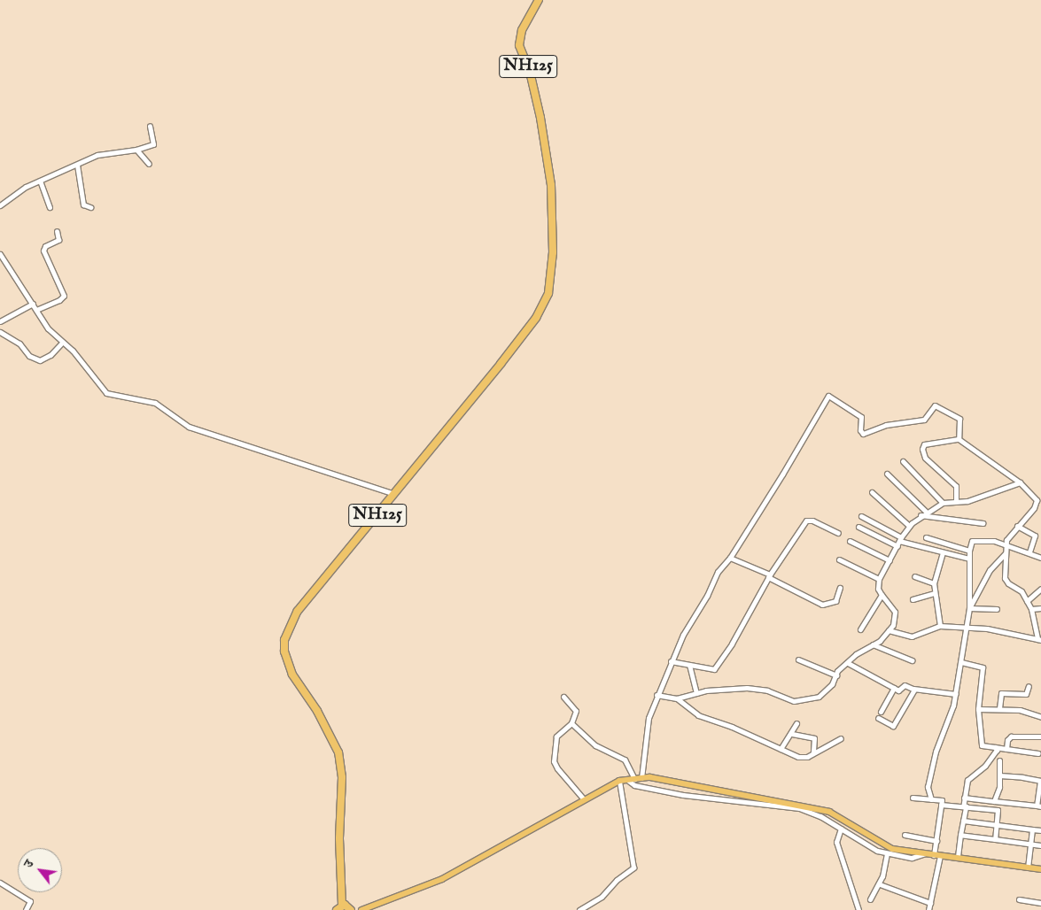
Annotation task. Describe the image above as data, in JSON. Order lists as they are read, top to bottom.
{
  "streets": {
    "highway": ["NH125"]
  },
  "north": "top left"
}
